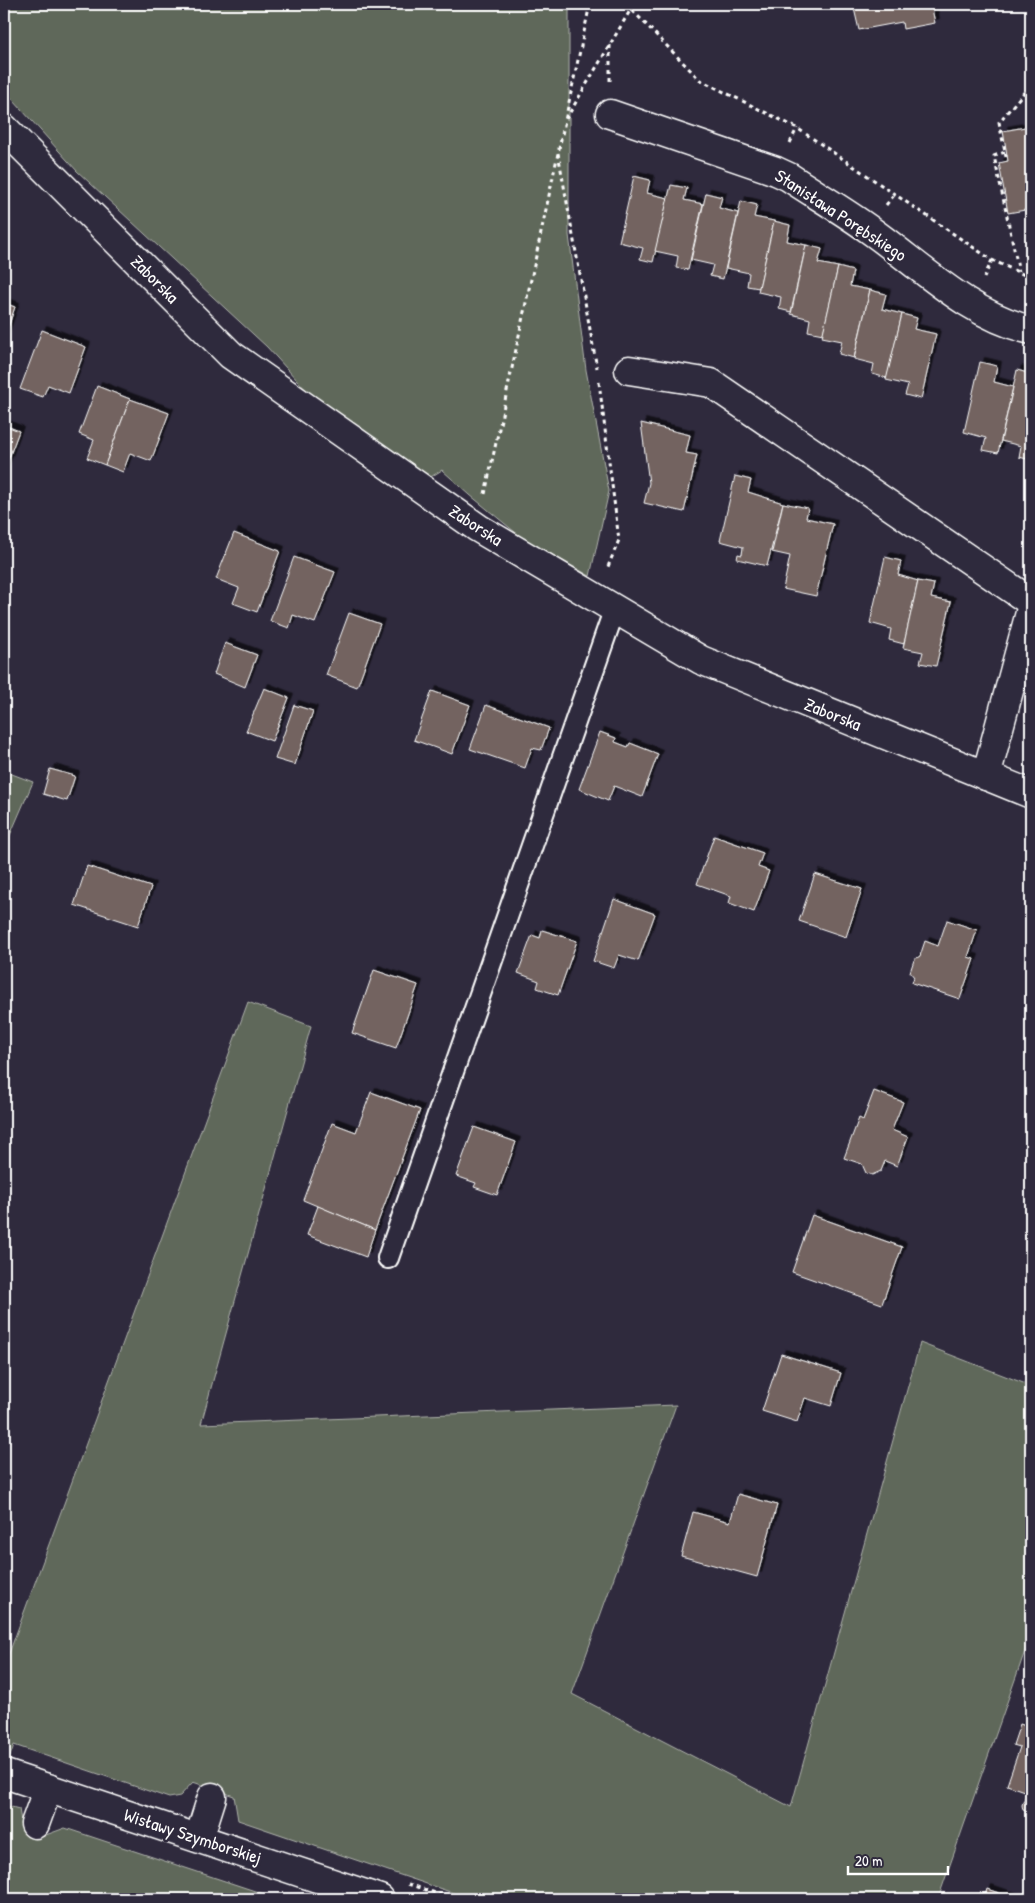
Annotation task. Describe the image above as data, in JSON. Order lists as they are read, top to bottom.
{
  "streets": {
    "street": ["Stanisława Porębskiego", "Zaborska", "Wisławy Szymborskiej"]
  },
  "scale_bar": "20 m"
}
